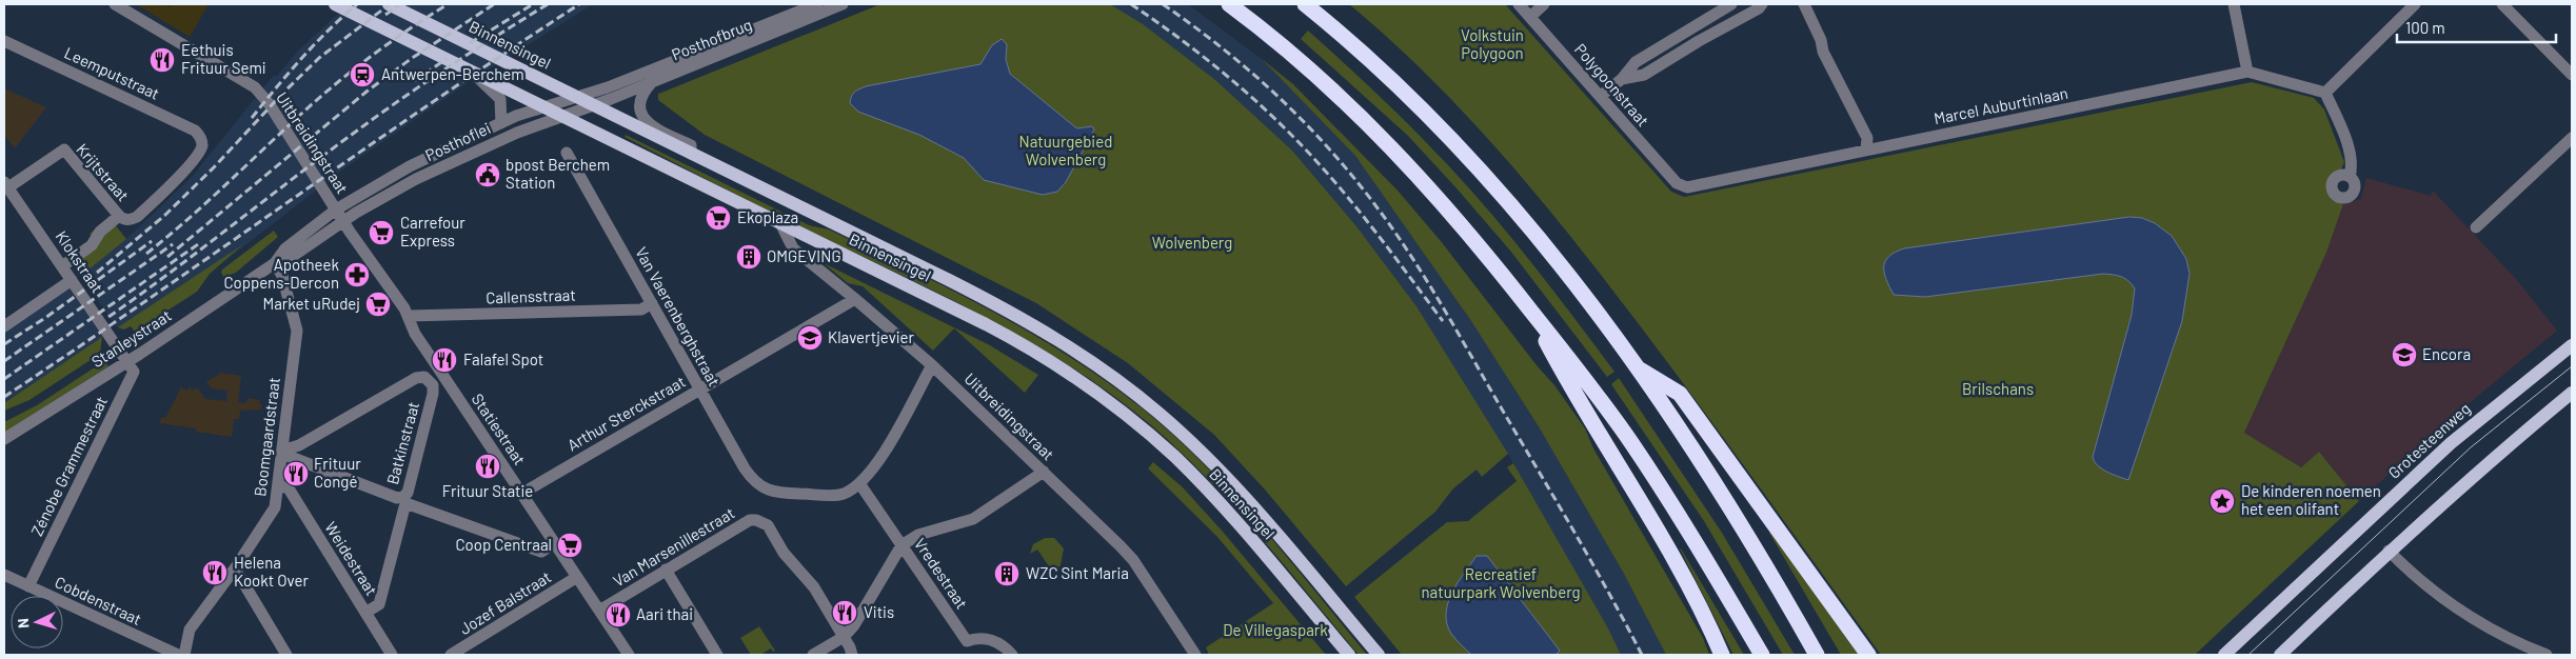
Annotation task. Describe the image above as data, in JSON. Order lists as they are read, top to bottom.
{
  "streets": {
    "main road": ["Binnensingel", "Grotesteenweg"],
    "street": [
      "Posthofbrug",
      "Leemputstraat",
      "Polygoonstraat",
      "Marcel Auburtinlaan",
      "Posthoflei",
      "Uitbreidingstraat",
      "Krijtstraat",
      "Klokstraat",
      "Callensstraat",
      "Van Vaerenberghstraat",
      "Stanleystraat",
      "Arthur Sterckstraat",
      "Statiestraat",
      "Boomgaardstraat",
      "Batkinstraat",
      "Zénobe Grammestraat",
      "Van Marsenillestraat",
      "Weidestraat",
      "Vredestraat",
      "Cobdenstraat",
      "Jozef Balstraat"
    ]
  },
  "crossings": [
    ["Posthofbrug", "Binnensingel"],
    ["Posthofbrug", "Posthoflei"],
    ["Binnensingel", "Posthoflei"],
    ["Binnensingel", "Uitbreidingstraat"],
    ["Leemputstraat", "Krijtstraat"],
    ["Polygoonstraat", "Marcel Auburtinlaan"],
    ["Posthoflei", "Uitbreidingstraat"],
    ["Posthoflei", "Statiestraat"],
    ["Uitbreidingstraat", "Arthur Sterckstraat"],
    ["Uitbreidingstraat", "Statiestraat"],
    ["Krijtstraat", "Klokstraat"],
    ["Klokstraat", "Stanleystraat"],
    ["Klokstraat", "Zénobe Grammestraat"],
    ["Callensstraat", "Van Vaerenberghstraat"],
    ["Callensstraat", "Statiestraat"],
    ["Van Vaerenberghstraat", "Arthur Sterckstraat"],
    ["Van Vaerenberghstraat", "Vredestraat"],
    ["Stanleystraat", "Boomgaardstraat"],
    ["Stanleystraat", "Zénobe Grammestraat"],
    ["Arthur Sterckstraat", "Statiestraat"],
    ["Statiestraat", "Van Marsenillestraat"],
    ["Statiestraat", "Jozef Balstraat"],
    ["Boomgaardstraat", "Batkinstraat"],
    ["Boomgaardstraat", "Weidestraat"],
    ["Batkinstraat", "Weidestraat"],
    ["Zénobe Grammestraat", "Cobdenstraat"]
  ],
  "parks": [
    "Volkstuin Polygoon",
    "Natuurgebied Wolvenberg",
    "Wolvenberg",
    "Brilschans",
    "Recreatief natuurpark Wolvenberg",
    "De Villegaspark"
  ],
  "places": {
    "restaurant": [
      "Eethuis Frituur Semi",
      "Falafel Spot",
      "Frituur Statie",
      "Frituur Congé",
      "Helena Kookt Over",
      "Vitis",
      "Aari thai"
    ],
    "station": ["Antwerpen-Berchem"],
    "public building": ["bpost Berchem Station"],
    "supermarket": [
      "Ekoplaza",
      "Carrefour Express",
      "Market uRudej",
      "Coop Centraal"
    ],
    "building": ["OMGEVING", "WZC Sint Maria"],
    "pharmacy": ["Apotheek Coppens-Dercon"],
    "school or university": ["Klavertjevier", "Encora"],
    "place": ["De kinderen noemen het een olifant"]
  },
  "scale_bar": "100 m",
  "north": "left"
}
